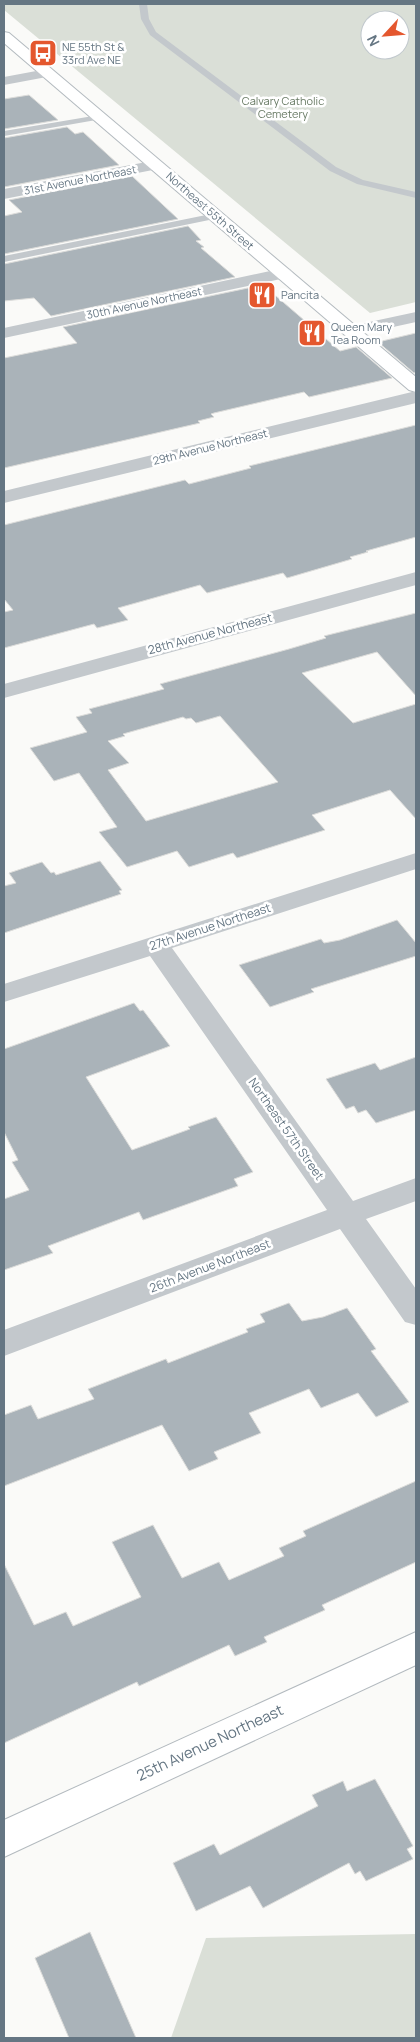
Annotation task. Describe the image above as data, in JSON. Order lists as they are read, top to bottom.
{
  "streets": {
    "main road": ["Northeast 55th Street", "25th Avenue Northeast"],
    "street": [
      "31st Avenue Northeast",
      "30th Avenue Northeast",
      "29th Avenue Northeast",
      "28th Avenue Northeast",
      "27th Avenue Northeast",
      "Northeast 57th Street",
      "26th Avenue Northeast"
    ]
  },
  "crossings": [
    ["31st Avenue Northeast", "Northeast 55th Street"],
    ["Northeast 55th Street", "30th Avenue Northeast"],
    ["27th Avenue Northeast", "Northeast 57th Street"],
    ["Northeast 57th Street", "26th Avenue Northeast"]
  ],
  "parks": ["Calvary Catholic Cemetery"],
  "places": {
    "bus stop": ["NE 55th St & 33rd Ave NE"],
    "restaurant": ["Pancita", "Queen Mary Tea Room"]
  },
  "north": "bottom left"
}
